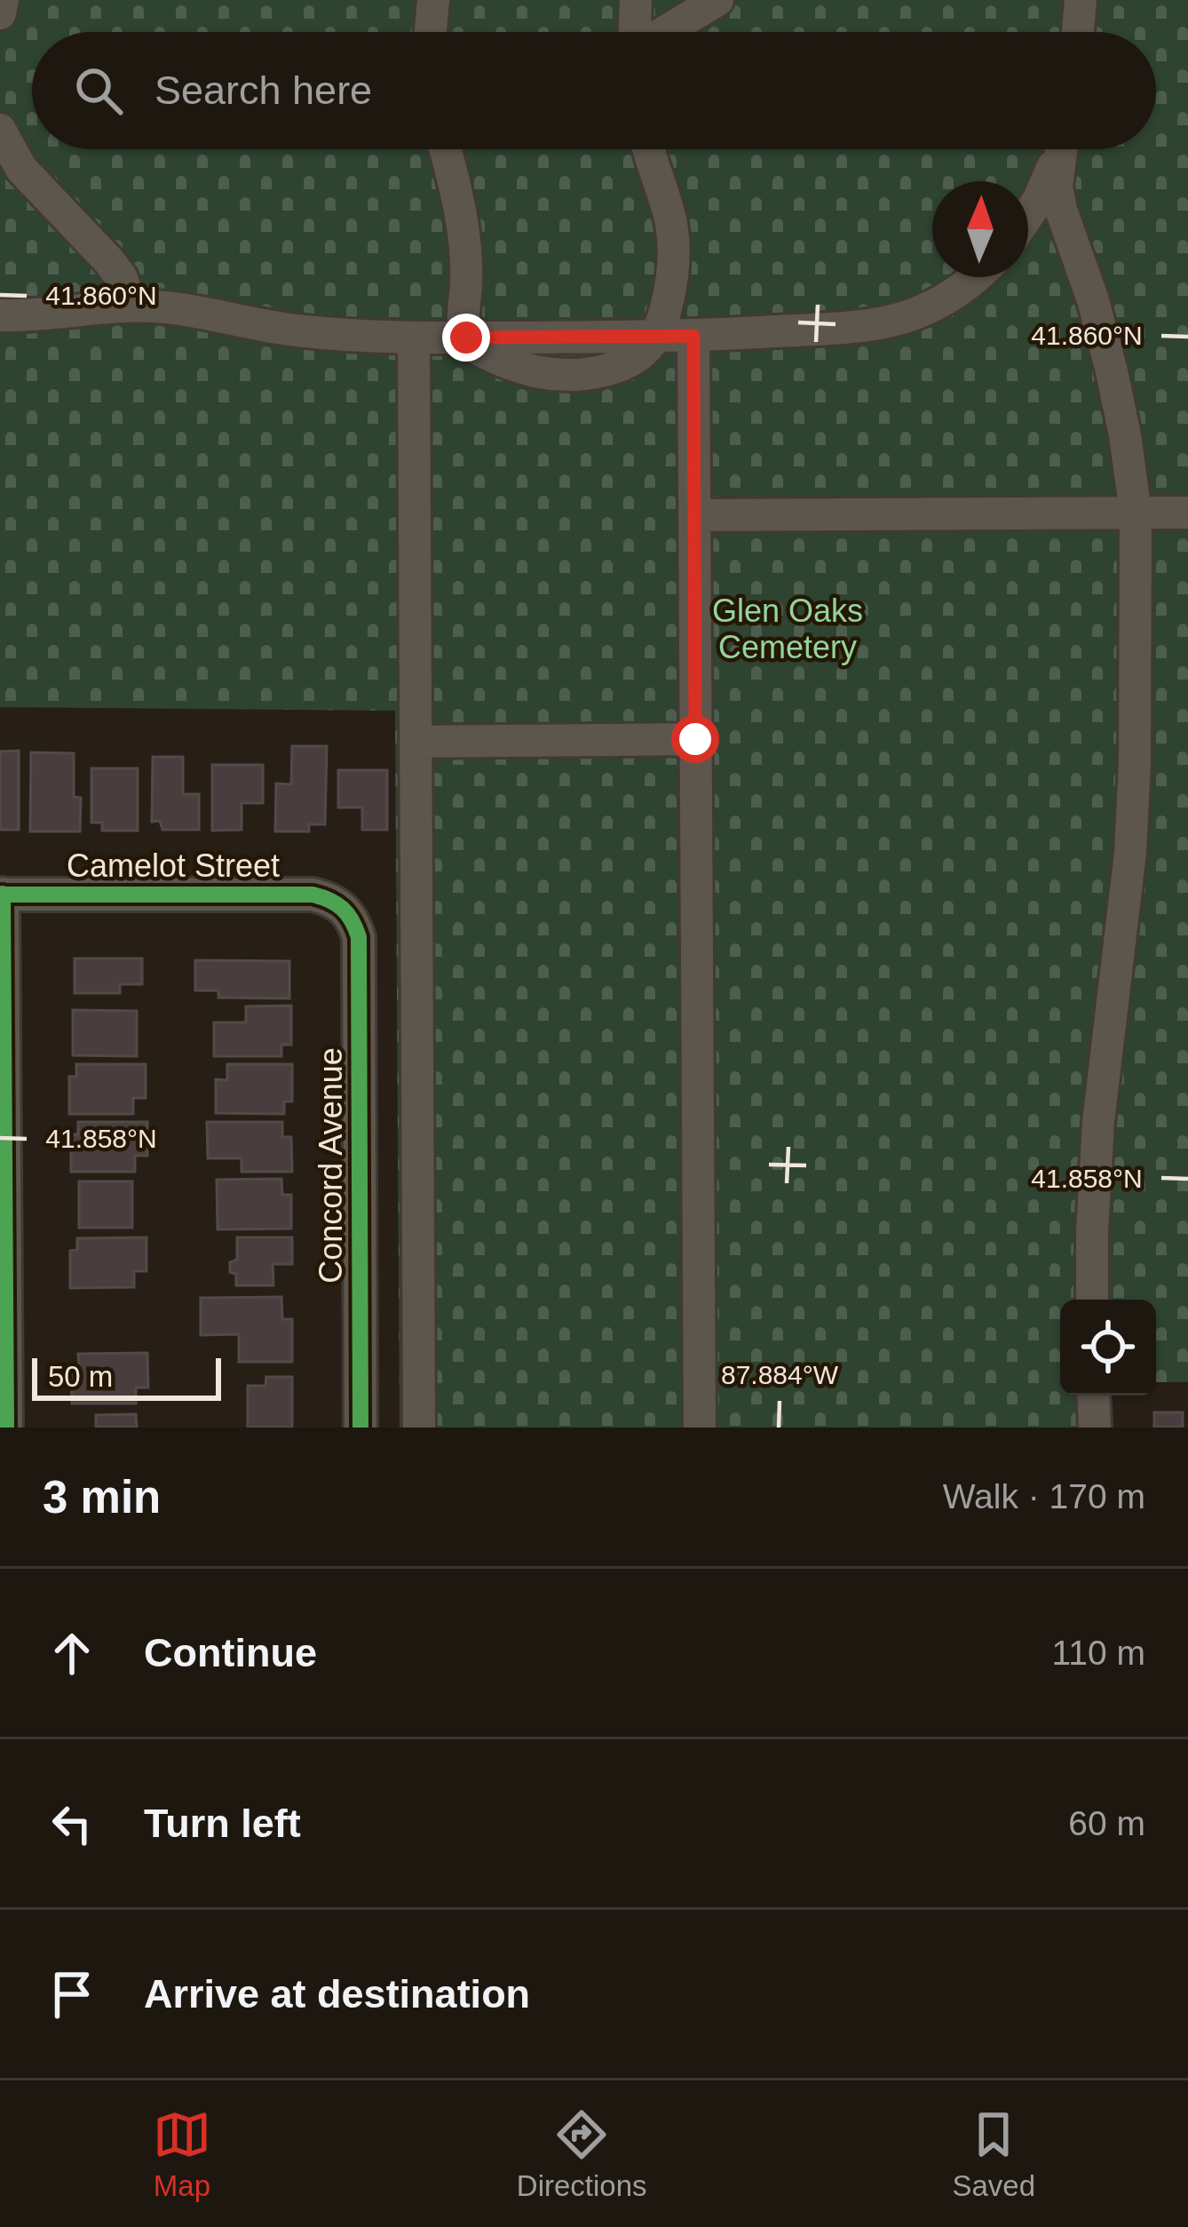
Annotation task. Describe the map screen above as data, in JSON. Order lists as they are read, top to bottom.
{
  "streets": {
    "street": ["Camelot Street", "Concord Avenue"]
  },
  "crossings": [
    ["Camelot Street", "Concord Avenue"]
  ],
  "parks": ["Glen Oaks Cemetery"],
  "scale_bar": "50 m",
  "north": "top",
  "page": {
    "search": "Search here",
    "scale": "50 m",
    "heading": ["3 min", "Walk · 170 m"],
    "list": [
      ["Continue", "110 m"],
      ["Turn left", "60 m"],
      "Arrive at destination"
    ],
    "nav": ["Map", "Directions", "Saved"]
  },
  "coordinates": ["41.860°N", "41.858°N", "87.884°W"]
}
